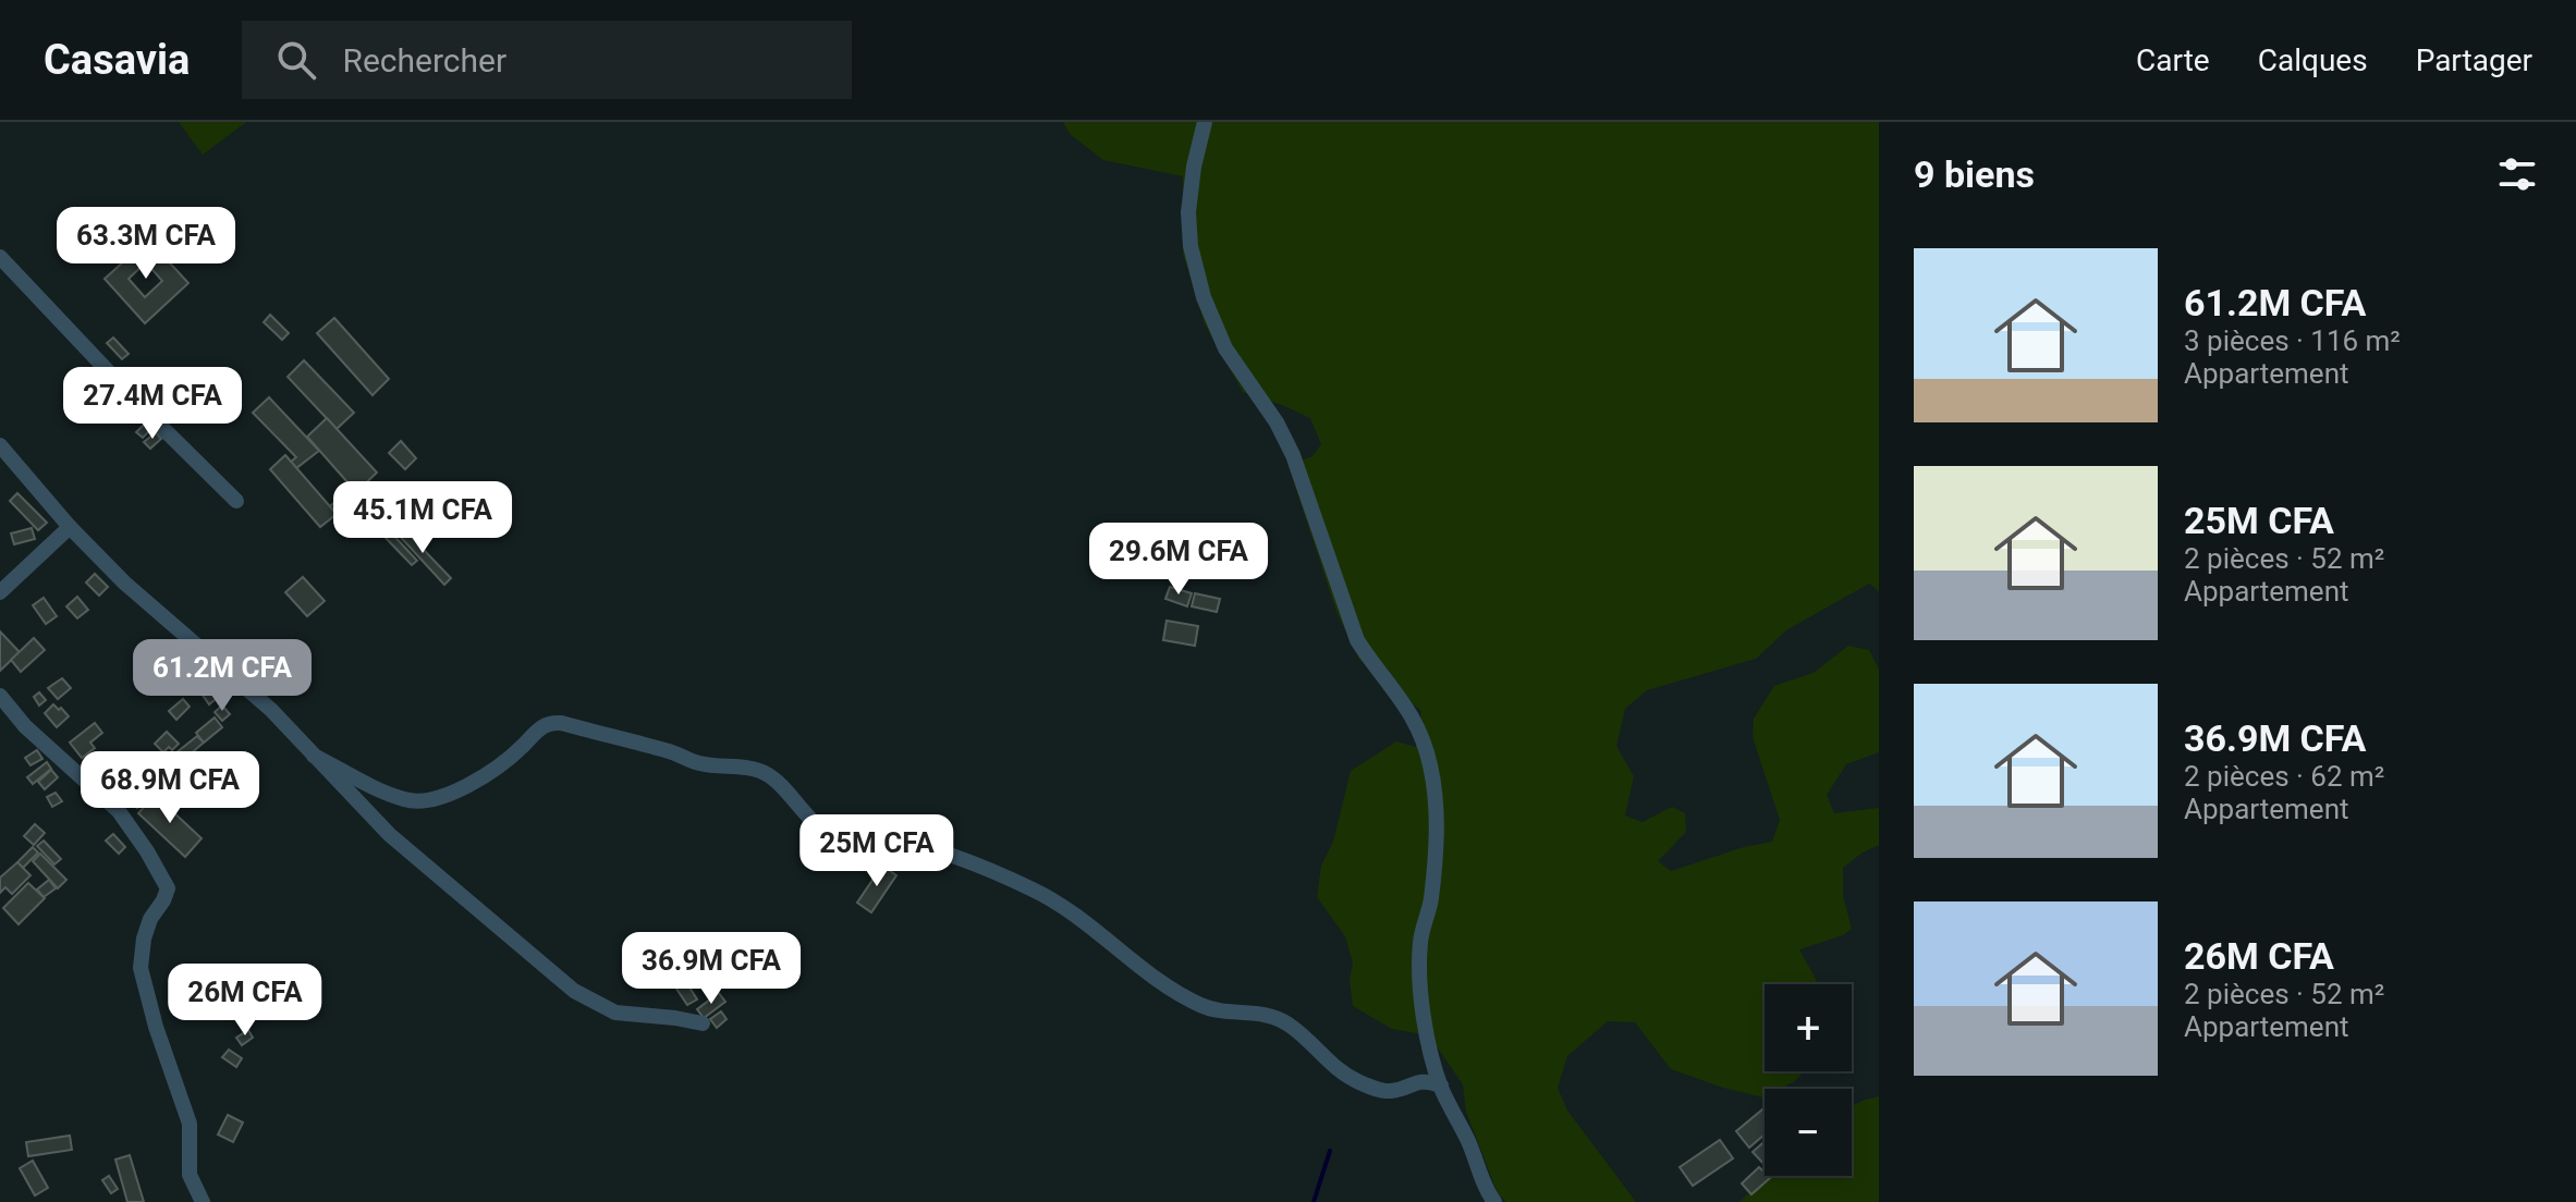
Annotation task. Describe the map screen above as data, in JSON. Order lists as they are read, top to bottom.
{
  "page": {
    "header": "Casavia",
    "search": "Rechercher",
    "nav": ["Carte", "Calques", "Partager"],
    "heading": "9 biens",
    "price": [
      "63.3M CFA",
      "27.4M CFA",
      "45.1M CFA",
      "29.6M CFA",
      "61.2M CFA",
      "68.9M CFA",
      "25M CFA",
      "36.9M CFA",
      "26M CFA"
    ],
    "list": [
      {
        "name": "61.2M CFA",
        "note": "3 pièces · 116 m² · Appartement"
      },
      {
        "name": "25M CFA",
        "note": "2 pièces · 52 m² · Appartement"
      },
      {
        "name": "36.9M CFA",
        "note": "2 pièces · 62 m² · Appartement"
      },
      {
        "name": "26M CFA",
        "note": "2 pièces · 52 m² · Appartement"
      }
    ],
    "map_buttons": ["+", "−"]
  }
}
